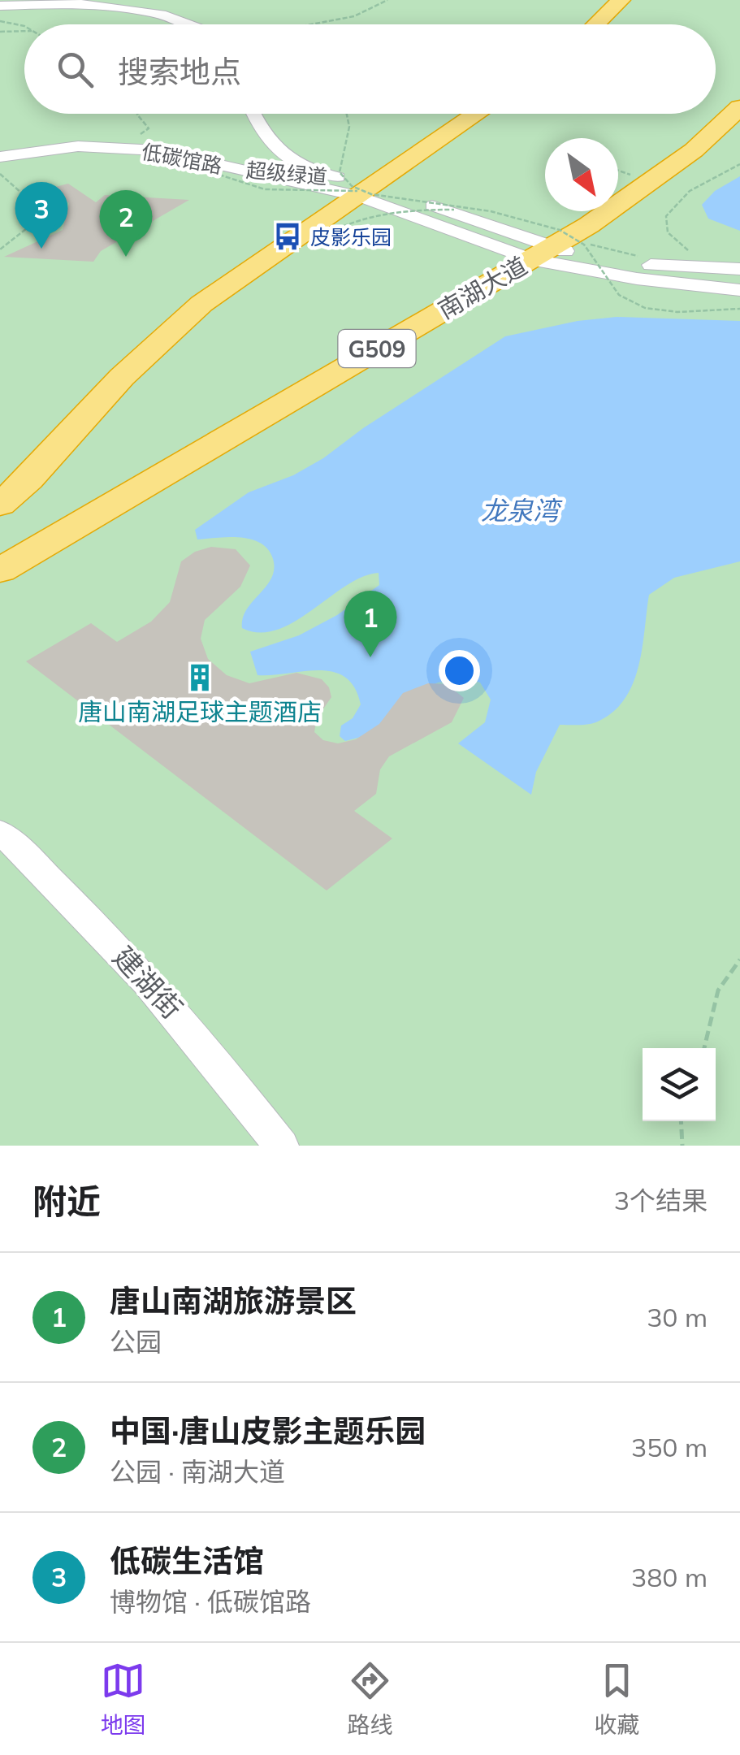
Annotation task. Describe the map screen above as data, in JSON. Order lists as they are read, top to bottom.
{
  "streets": {
    "highway": ["南湖大道", "G509"],
    "street": ["低碳馆路", "建湖街"],
    "path": ["超级绿道"]
  },
  "crossings": [
    ["低碳馆路", "超级绿道"]
  ],
  "water": ["龙泉湾"],
  "places": {
    "bus stop": ["皮影乐园"],
    "building": ["唐山南湖足球主题酒店"]
  },
  "north": "bottom right",
  "page": {
    "search": "搜索地点",
    "pins": ["3", "2", "1"],
    "heading": ["附近", "3个结果"],
    "list": [
      {
        "mark": "1",
        "name": "唐山南湖旅游景区",
        "note": "公园",
        "value": "30 m"
      },
      {
        "mark": "2",
        "name": "中国·唐山皮影主题乐园",
        "note": "公园 · 南湖大道",
        "value": "350 m"
      },
      {
        "mark": "3",
        "name": "低碳生活馆",
        "note": "博物馆 · 低碳馆路",
        "value": "380 m"
      }
    ],
    "nav": ["地图", "路线", "收藏"]
  }
}
